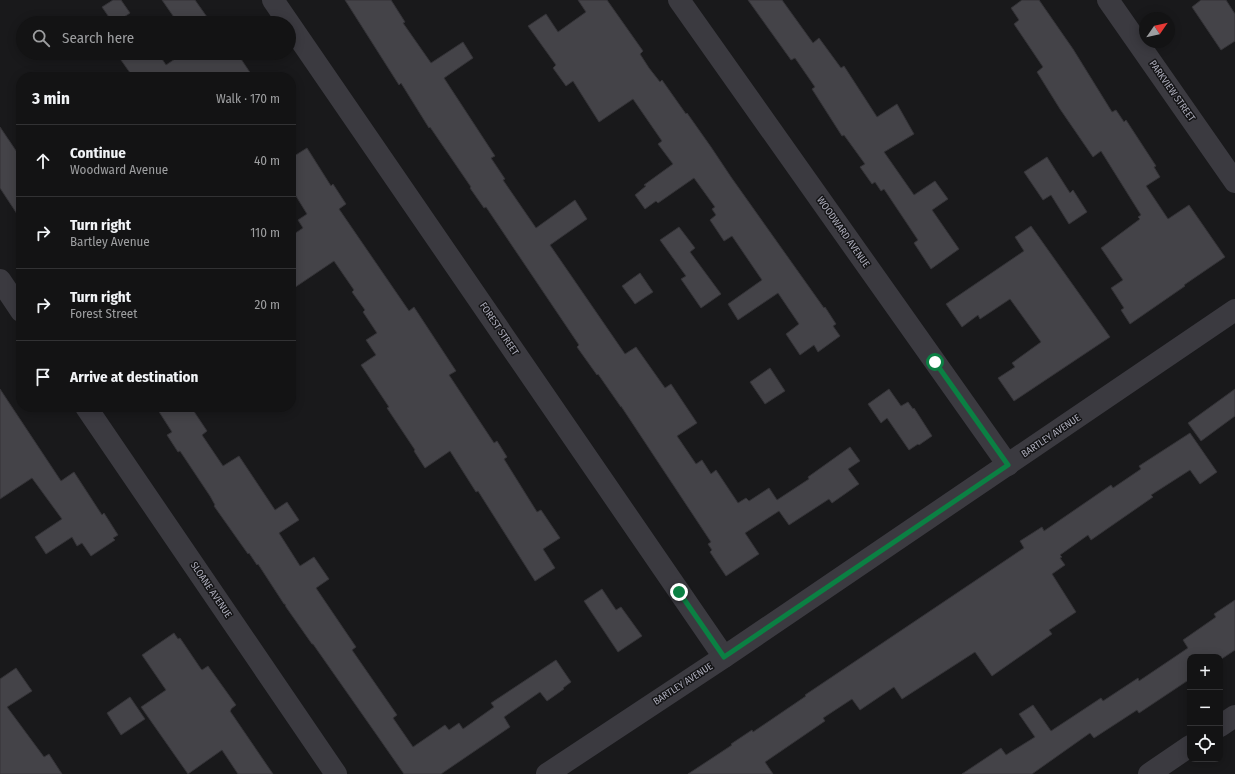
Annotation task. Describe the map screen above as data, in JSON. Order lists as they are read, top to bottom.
{
  "streets": {
    "street": [
      "PARKVIEW STREET",
      "WOODWARD AVENUE",
      "FOREST STREET",
      "BARTLEY AVENUE",
      "SLOANE AVENUE"
    ]
  },
  "crossings": [
    ["WOODWARD AVENUE", "BARTLEY AVENUE"],
    ["FOREST STREET", "BARTLEY AVENUE"]
  ],
  "north": "top right",
  "page": {
    "search": "Search here",
    "heading": ["3 min", "Walk · 170 m"],
    "list": [
      ["Continue", "Woodward Avenue", "40 m"],
      ["Turn right", "Bartley Avenue", "110 m"],
      ["Turn right", "Forest Street", "20 m"],
      "Arrive at destination"
    ],
    "map_buttons": ["+", "−"]
  }
}
